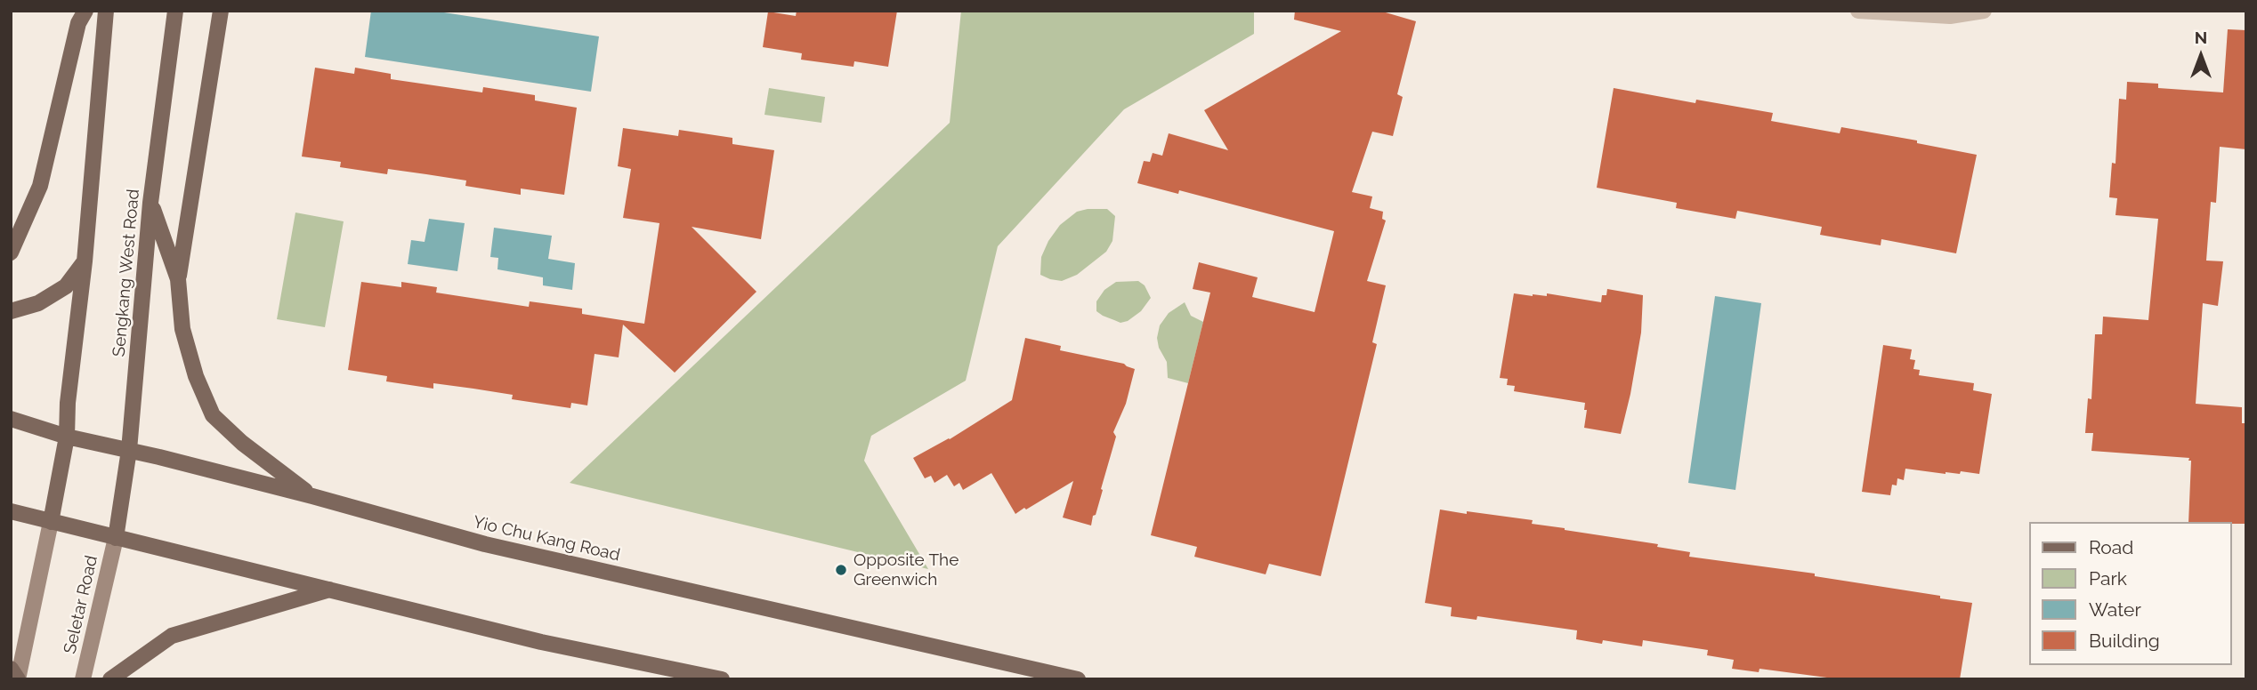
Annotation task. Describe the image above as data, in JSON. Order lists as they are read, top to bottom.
{
  "streets": {
    "main road": ["Sengkang West Road", "Yio Chu Kang Road"],
    "street": ["Seletar Road"]
  },
  "crossings": [
    ["Sengkang West Road", "Yio Chu Kang Road"],
    ["Sengkang West Road", "Seletar Road"]
  ],
  "places": ["Opposite The Greenwich"],
  "legend": [
    "Road",
    "Park",
    "Water",
    "Building"
  ],
  "north": "top"
}
